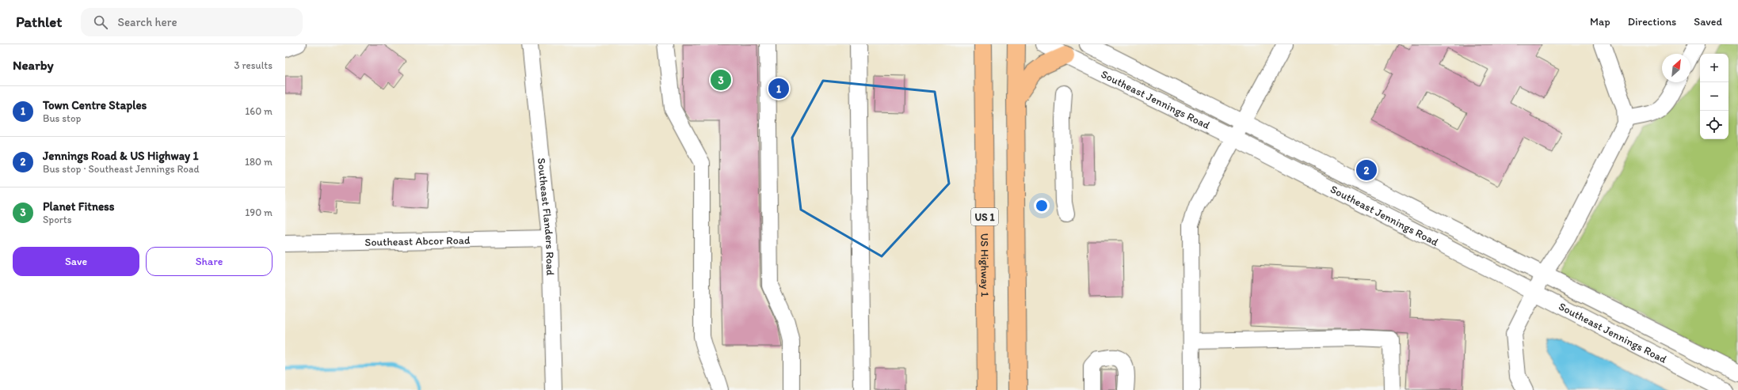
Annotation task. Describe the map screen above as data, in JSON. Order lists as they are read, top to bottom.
{
  "streets": {
    "main road": ["US 1", "US Highway 1"],
    "street": ["Southeast Jennings Road", "Southeast Flanders Road", "Southeast Abcor Road"]
  },
  "crossings": [
    ["Southeast Flanders Road", "Southeast Abcor Road"]
  ],
  "north": "top right",
  "page": {
    "header": "Pathlet",
    "search": "Search here",
    "nav": ["Map", "Directions", "Saved"],
    "heading": ["Nearby", "3 results"],
    "map_buttons": ["+", "−"],
    "pins": ["3", "1", "2"],
    "list": [
      {
        "mark": "1",
        "name": "Town Centre Staples",
        "note": "Bus stop",
        "value": "160 m"
      },
      {
        "mark": "2",
        "name": "Jennings Road & US Highway 1",
        "note": "Bus stop · Southeast Jennings Road",
        "value": "180 m"
      },
      {
        "mark": "3",
        "name": "Planet Fitness",
        "note": "Sports",
        "value": "190 m"
      }
    ],
    "buttons": ["Save", "Share"]
  }
}
